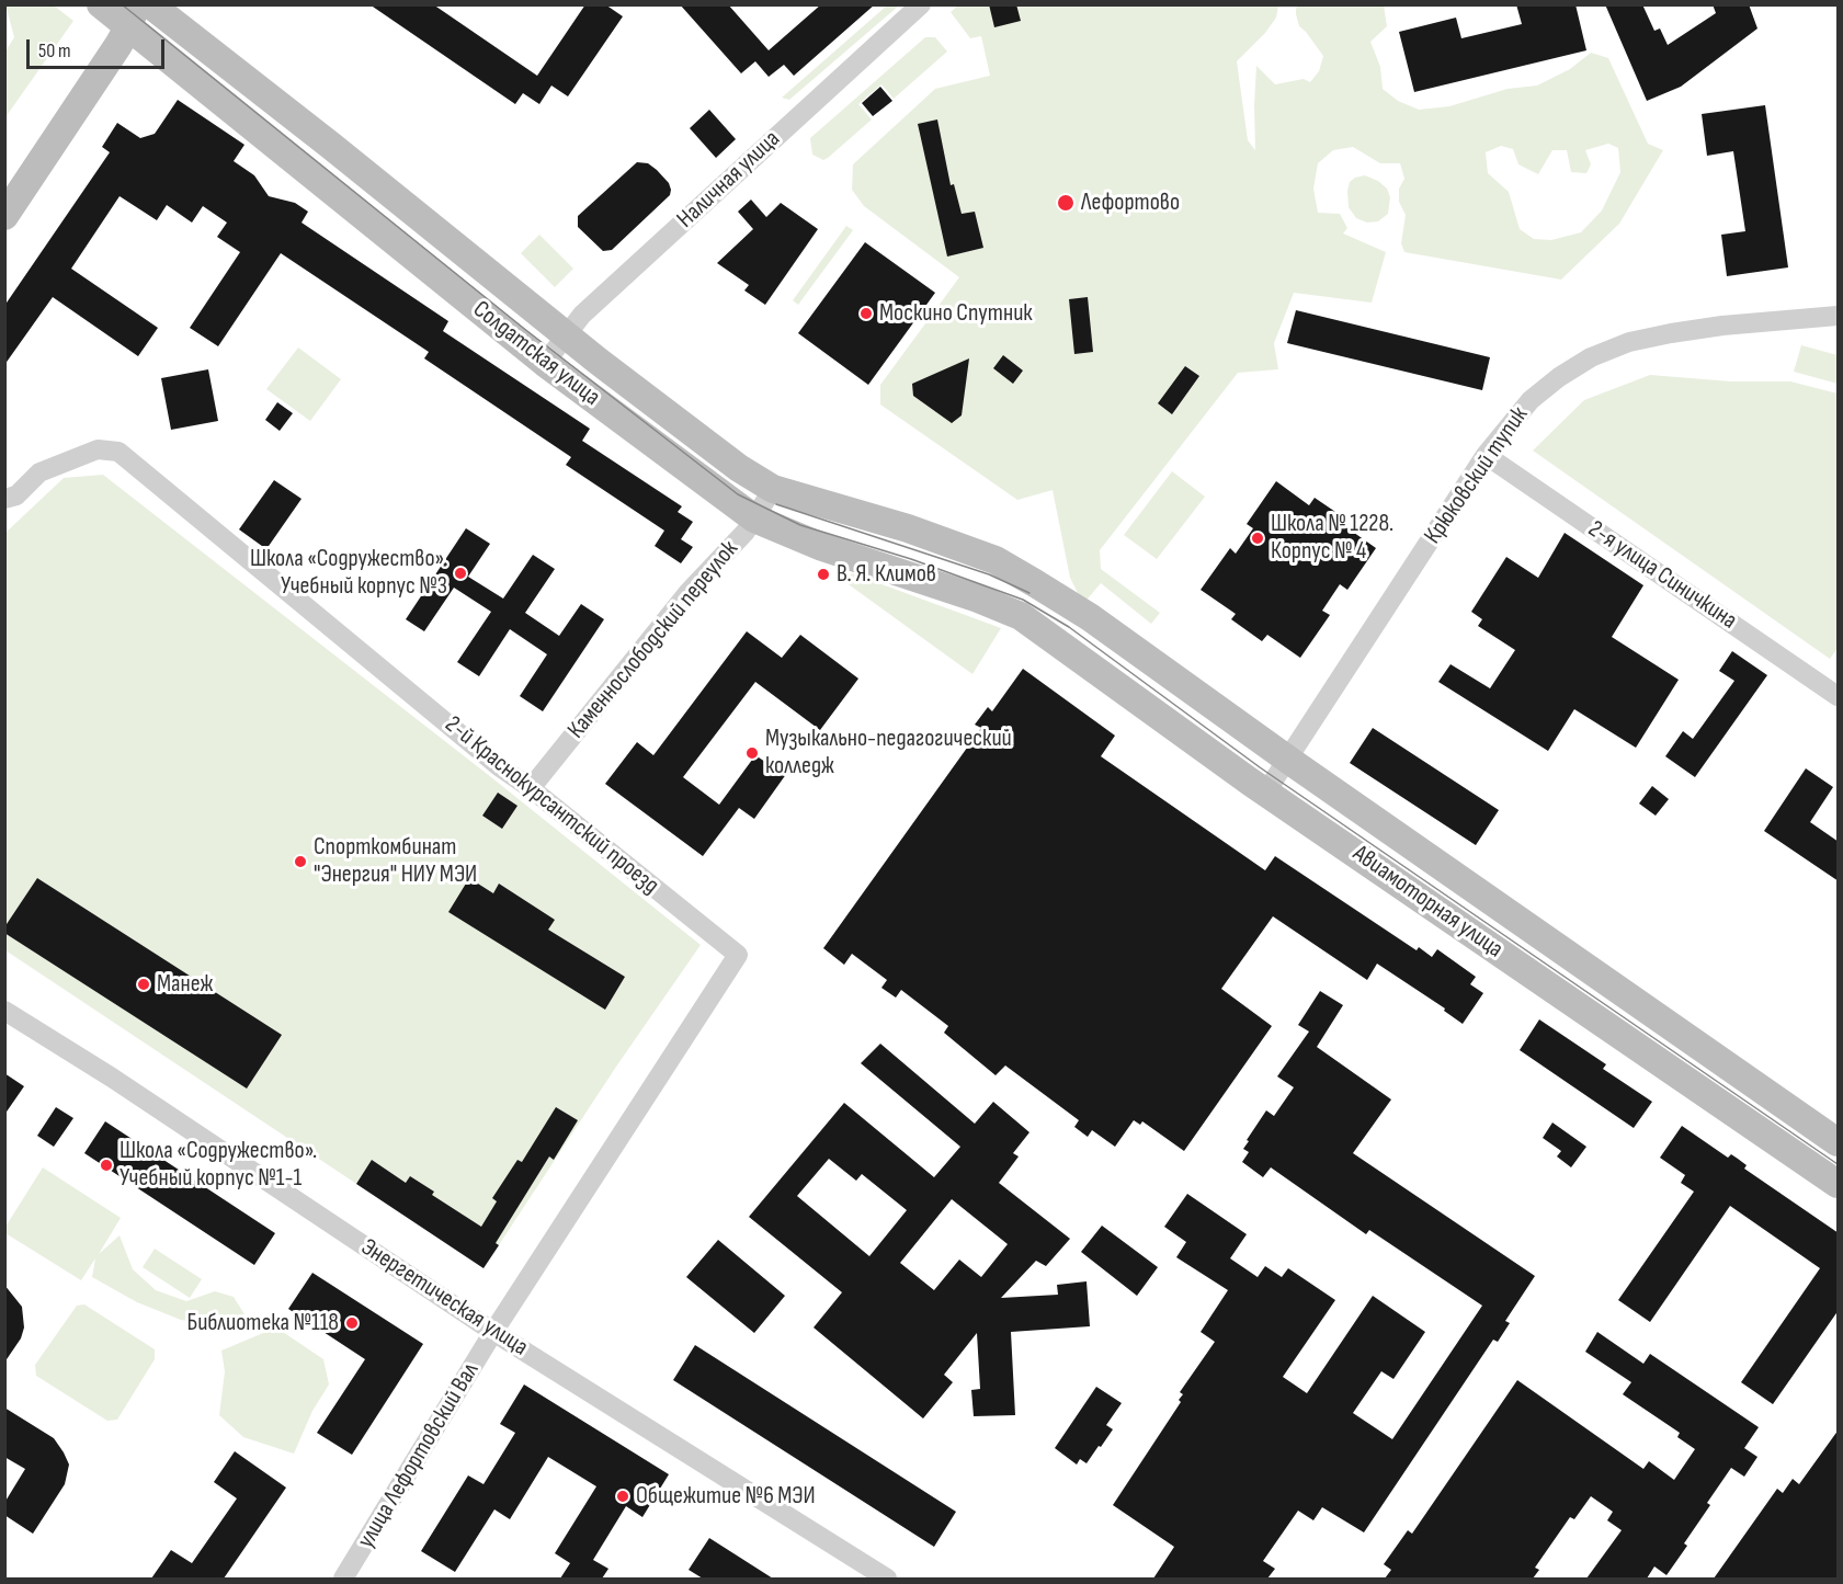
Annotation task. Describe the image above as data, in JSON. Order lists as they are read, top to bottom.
{
  "streets": {
    "main road": ["Солдатская улица", "Авиамоторная улица"],
    "street": [
      "Наличная улица",
      "Крюковский тупик",
      "2-я улица Синичкина",
      "Каменнослободский переулок",
      "2-й Краснокурсантский проезд",
      "Энергетическая улица",
      "улица Лефортовский Вал"
    ]
  },
  "crossings": [
    ["Наличная улица", "Солдатская улица"],
    ["Солдатская улица", "Каменнослободский переулок"],
    ["Солдатская улица", "Авиамоторная улица"],
    ["Крюковский тупик", "2-я улица Синичкина"],
    ["Крюковский тупик", "Авиамоторная улица"],
    ["Каменнослободский переулок", "2-й Краснокурсантский проезд"],
    ["2-й Краснокурсантский проезд", "Энергетическая улица"],
    ["2-й Краснокурсантский проезд", "улица Лефортовский Вал"],
    ["Энергетическая улица", "улица Лефортовский Вал"]
  ],
  "places": [
    "Лефортово",
    "Москино Спутник",
    "Школа № 1228. Корпус № 4",
    "Школа «Содружество». Учебный корпус №3",
    "В. Я. Климов",
    "Музыкально-педагогический колледж",
    "Спорткомбинат \"Энергия\" НИУ МЭИ",
    "Манеж",
    "Школа «Содружество». Учебный корпус №1-1",
    "Библиотека №118",
    "Общежитие №6 МЭИ"
  ],
  "scale_bar": "50 m"
}
